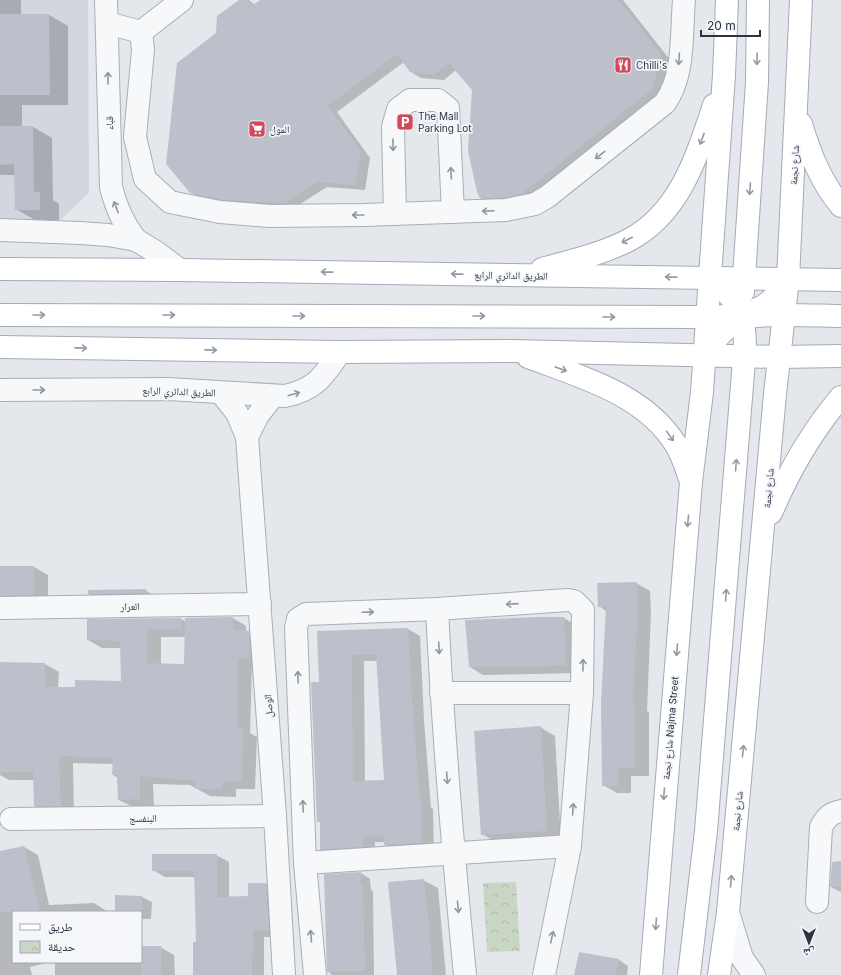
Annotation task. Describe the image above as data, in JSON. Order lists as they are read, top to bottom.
{
  "streets": {
    "main road": ["شارع نجمة", "الطريق الدائري الرابع", "شارع نجمة Najma Street"],
    "street": [
      "قباء",
      "العرار",
      "الوصل",
      "البنفسج"
    ]
  },
  "crossings": [
    ["شارع نجمة", "الطريق الدائري الرابع"],
    ["الطريق الدائري الرابع", "الوصل"],
    ["العرار", "الوصل"],
    ["الوصل", "البنفسج"]
  ],
  "one_way": ["قباء"],
  "places": {
    "restaurant": ["Chilli's"],
    "parking": ["The Mall Parking Lot"],
    "supermarket": ["المول"]
  },
  "legend": ["طريق", "حديقة"],
  "scale_bar": "20 m",
  "north": "bottom"
}
